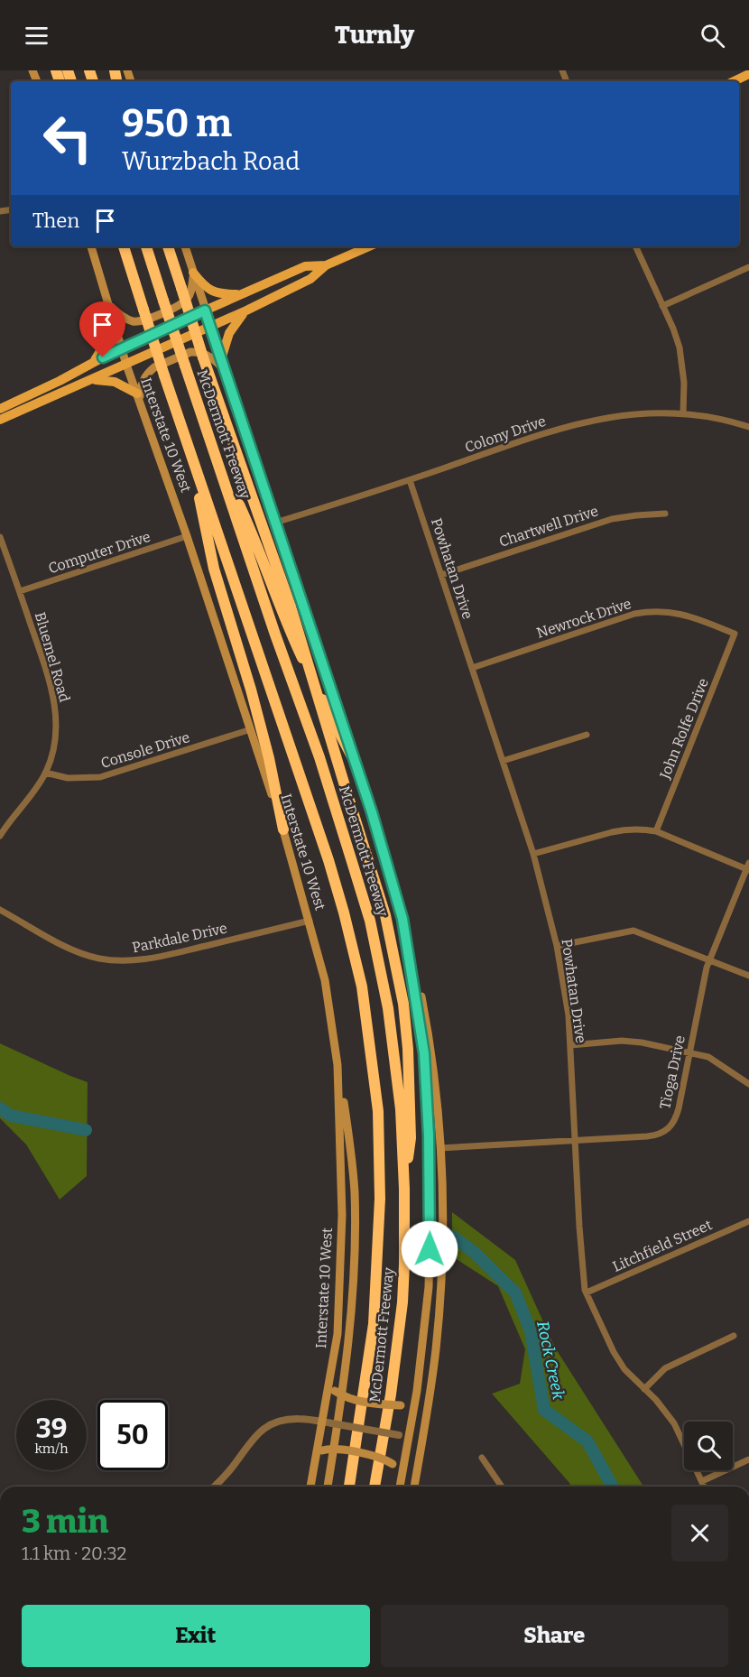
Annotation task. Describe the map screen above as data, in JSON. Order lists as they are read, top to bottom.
{
  "streets": {
    "highway": ["McDermott Freeway"],
    "main road": ["Interstate 10 West"],
    "street": [
      "Colony Drive",
      "Chartwell Drive",
      "Computer Drive",
      "Powhatan Drive",
      "Newrock Drive",
      "Bluemel Road",
      "John Rolfe Drive",
      "Console Drive",
      "Parkdale Drive",
      "Tioga Drive",
      "Litchfield Street"
    ]
  },
  "crossings": [
    ["Colony Drive", "Powhatan Drive"],
    ["Interstate 10 West", "Computer Drive"],
    ["Interstate 10 West", "Console Drive"],
    ["Interstate 10 West", "Parkdale Drive"],
    ["Chartwell Drive", "Powhatan Drive"],
    ["Computer Drive", "Bluemel Road"],
    ["Powhatan Drive", "Newrock Drive"],
    ["Powhatan Drive", "Tioga Drive"],
    ["Powhatan Drive", "Litchfield Street"],
    ["Newrock Drive", "John Rolfe Drive"],
    ["Bluemel Road", "Console Drive"]
  ],
  "water": ["Rock Creek"],
  "page": {
    "header": "Turnly",
    "turn": ["950 m", "Wurzbach Road"],
    "then": "Then",
    "speed": "39 km/h",
    "limit": "50",
    "heading": ["3 min", "1.1 km · 20:32"],
    "buttons": ["Exit", "Share"]
  }
}
